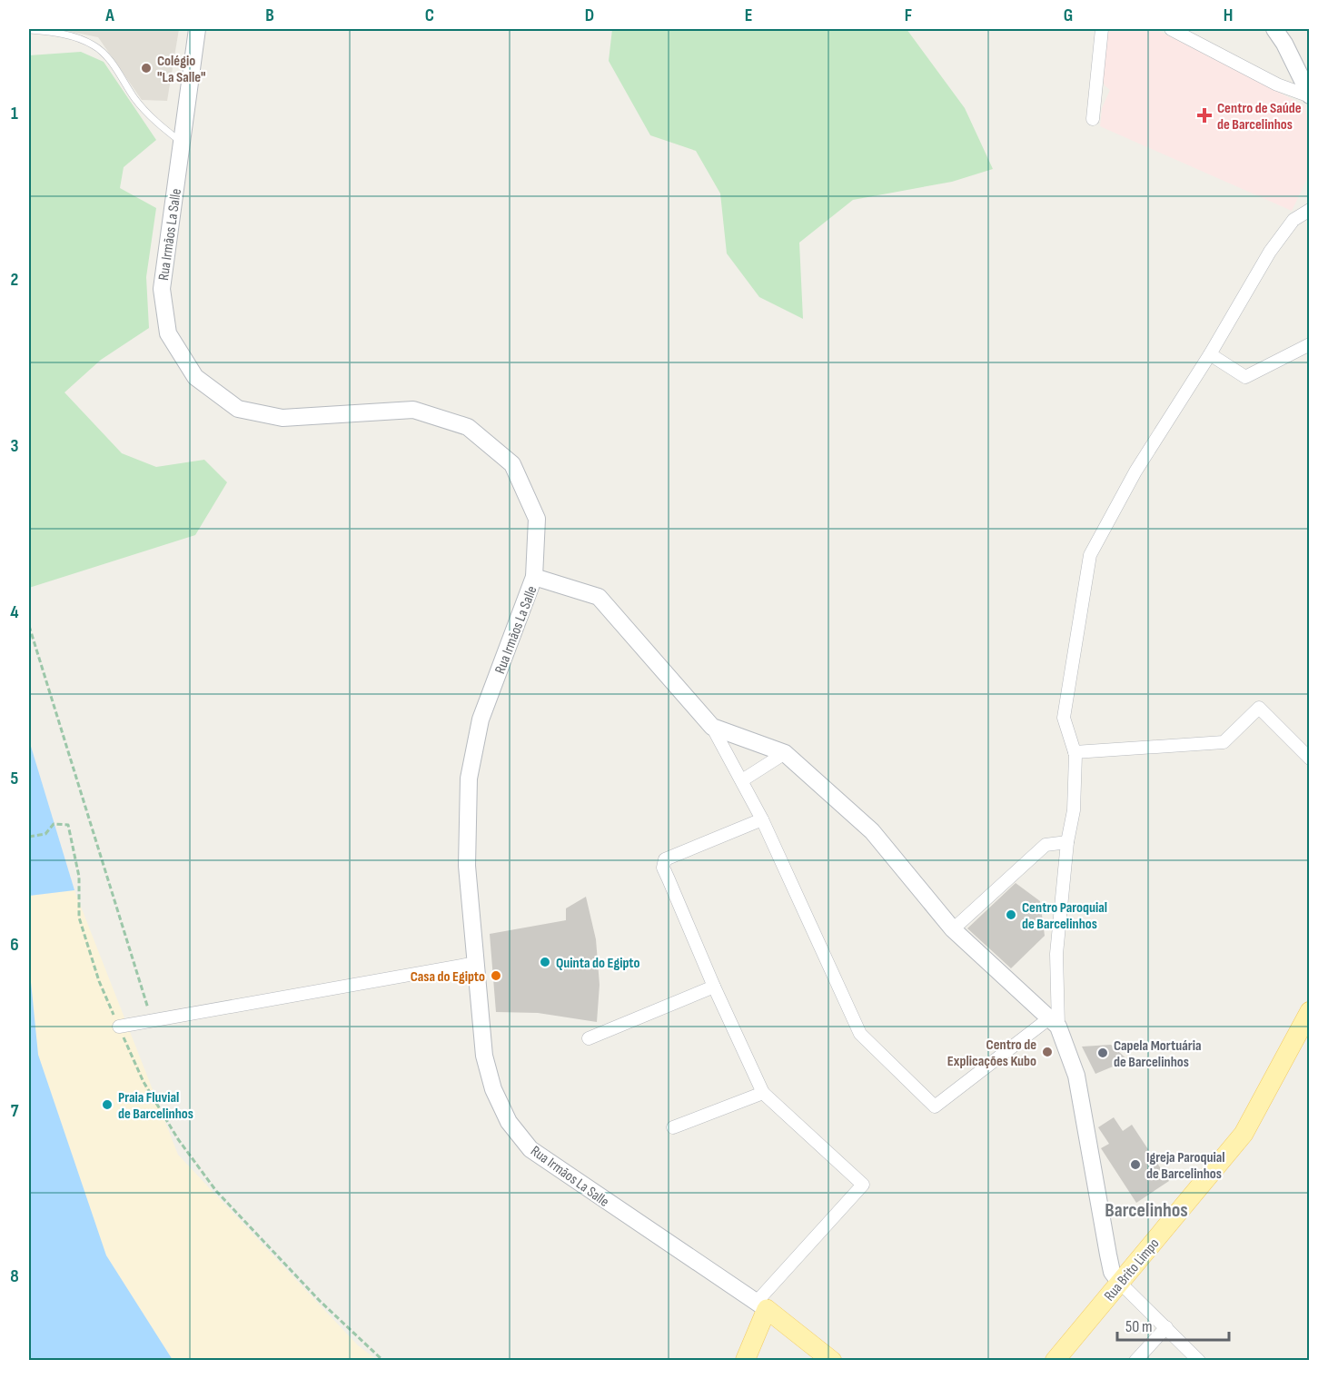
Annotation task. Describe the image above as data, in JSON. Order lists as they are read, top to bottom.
{
  "streets": {
    "main road": ["Rua Irmãos La Salle", "Rua Brito Limpo"]
  },
  "districts": ["Barcelinhos"],
  "places": {
    "other": [
      "Colégio \"La Salle\"",
      "Centro Paroquial de Barcelinhos",
      "Quinta do Egipto",
      "Casa do Egipto",
      "Centro de Explicações Kubo",
      "Capela Mortuária de Barcelinhos",
      "Praia Fluvial de Barcelinhos",
      "Igreja Paroquial de Barcelinhos"
    ],
    "health": ["Centro de Saúde de Barcelinhos"]
  },
  "scale_bar": "50 m",
  "grid": {
    "columns": [
      "A",
      "B",
      "C",
      "D",
      "E",
      "F",
      "G",
      "H"
    ],
    "rows": [
      "1",
      "2",
      "3",
      "4",
      "5",
      "6",
      "7",
      "8"
    ]
  }
}
